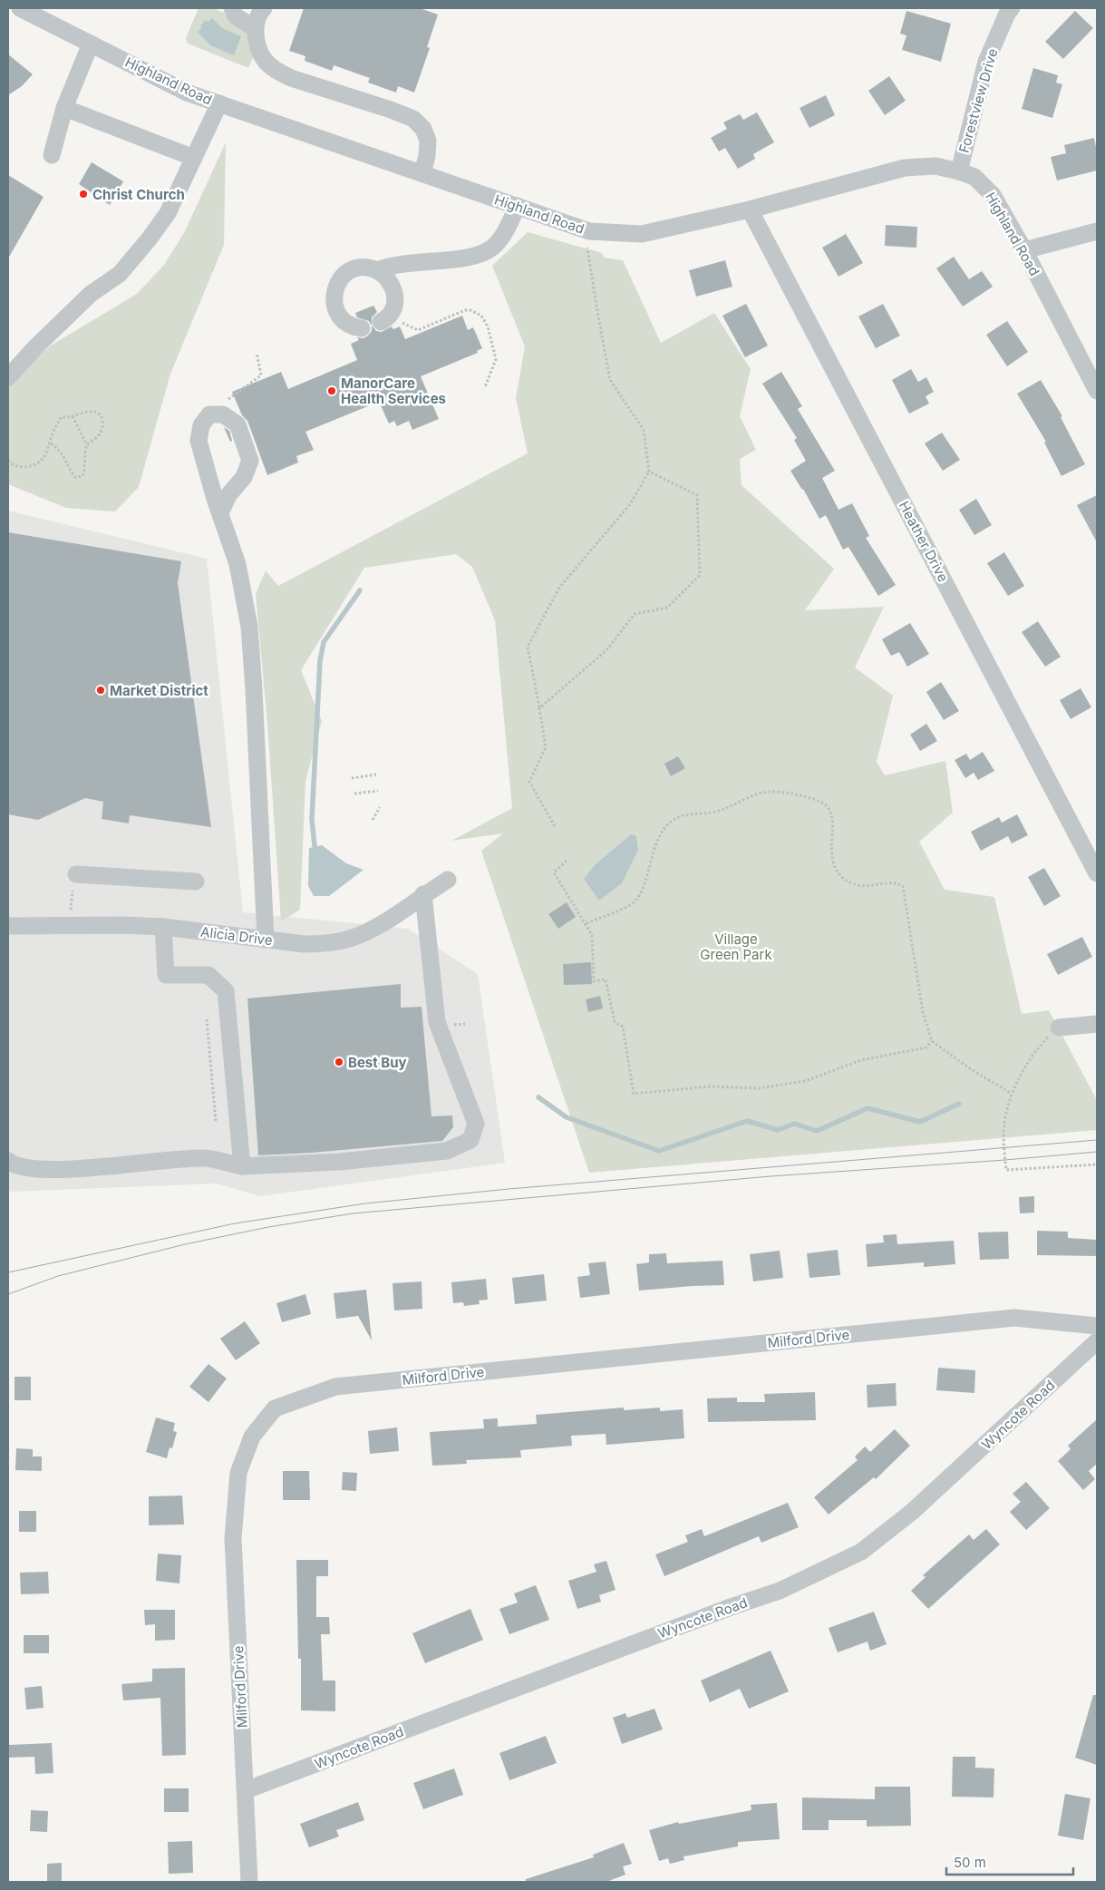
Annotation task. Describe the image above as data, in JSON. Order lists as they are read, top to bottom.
{
  "streets": {
    "street": [
      "Highland Road",
      "Forestview Drive",
      "Heather Drive",
      "Alicia Drive",
      "Milford Drive",
      "Wyncote Road"
    ]
  },
  "crossings": [
    ["Highland Road", "Forestview Drive"],
    ["Highland Road", "Heather Drive"],
    ["Milford Drive", "Wyncote Road"]
  ],
  "parks": ["Village Green Park"],
  "places": [
    "Christ Church",
    "ManorCare Health Services",
    "Market District",
    "Best Buy"
  ],
  "scale_bar": "50 m"
}
